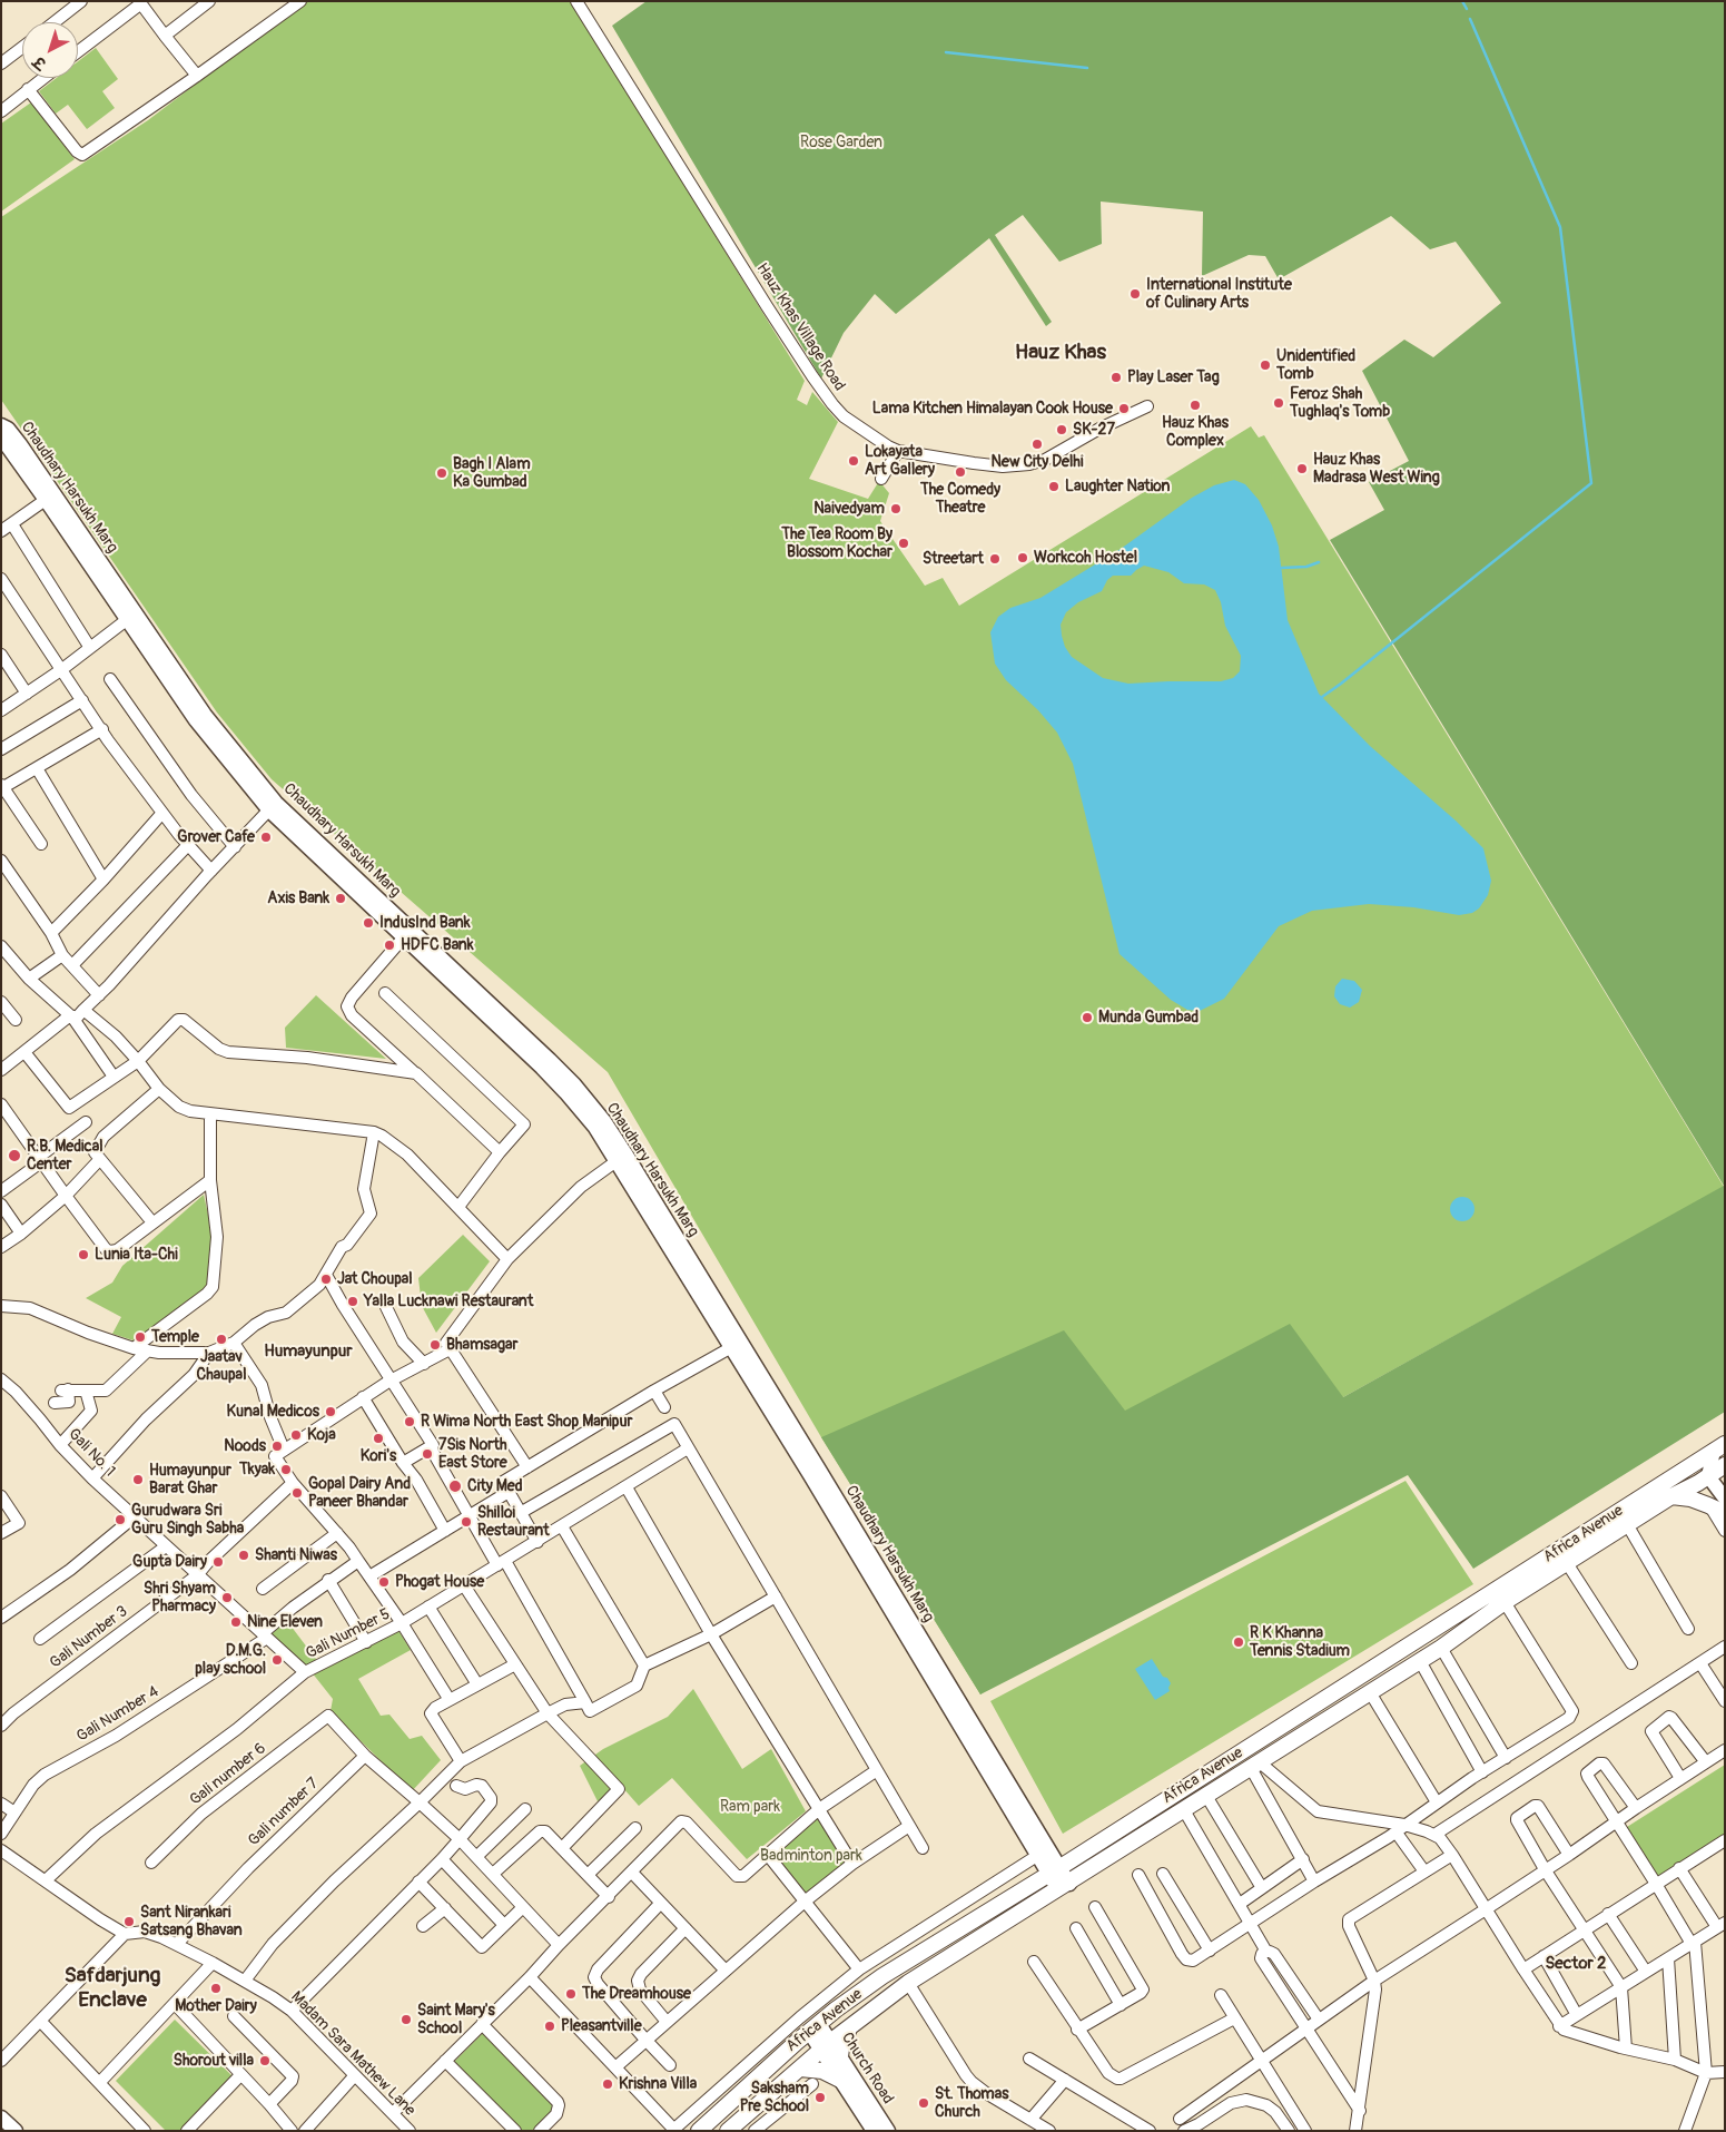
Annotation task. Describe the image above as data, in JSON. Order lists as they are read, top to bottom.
{
  "streets": {
    "main road": ["Africa Avenue"],
    "street": [
      "Hauz Khas Village Road",
      "Chaudhary Harsukh Marg",
      "Gali No. 1",
      "Gali Number 5",
      "Gali Number 3",
      "Gali Number 4",
      "Gali number 6",
      "Gali number 7",
      "Madam Sara Mathew Lane",
      "Church Road"
    ]
  },
  "crossings": [
    ["Chaudhary Harsukh Marg", "Africa Avenue"],
    ["Gali No. 1", "Gali Number 5"],
    ["Gali No. 1", "Gali Number 3"],
    ["Gali No. 1", "Gali Number 4"],
    ["Africa Avenue", "Church Road"],
    ["Gali number 6", "Gali number 7"],
    ["Gali number 7", "Madam Sara Mathew Lane"]
  ],
  "districts": [
    "Hauz Khas",
    "Humayunpur",
    "Sector 2",
    "Safdarjung Enclave"
  ],
  "parks": ["Rose Garden", "Ram park", "Badminton park"],
  "places": [
    "International Institute of Culinary Arts",
    "Unidentified Tomb",
    "Play Laser Tag",
    "Feroz Shah Tughlaq's Tomb",
    "Hauz Khas Complex",
    "Lama Kitchen Himalayan Cook House",
    "SK-27",
    "New City Delhi",
    "Lokayata Art Gallery",
    "Hauz Khas Madrasa West Wing",
    "The Comedy Theatre",
    "Bagh I Alam Ka Gumbad",
    "Laughter Nation",
    "Naivedyam",
    "The Tea Room By Blossom Kochar",
    "Workcoh Hostel",
    "Streetart",
    "Grover Cafe",
    "Axis Bank",
    "IndusInd Bank",
    "HDFC Bank",
    "Munda Gumbad",
    "R.B. Medical Center",
    "Lunia Ita-Chi",
    "Jat Choupal",
    "Yalla Lucknawi Restaurant",
    "Temple",
    "Jaatav Chaupal",
    "Bhamsagar",
    "Kunal Medicos",
    "R Wima North East Shop Manipur",
    "Koja",
    "Kori's",
    "Noods",
    "7Sis North East Store",
    "Tkyak",
    "Humayunpur Barat Ghar",
    "City Med",
    "Gopal Dairy And Paneer Bhandar",
    "Gurudwara Sri Guru Singh Sabha",
    "Shilloi Restaurant",
    "Shanti Niwas",
    "Gupta Dairy",
    "Phogat House",
    "Shri Shyam Pharmacy",
    "Nine Eleven",
    "R K Khanna Tennis Stadium",
    "D.M.G. play school",
    "Sant Nirankari Satsang Bhavan",
    "Mother Dairy",
    "The Dreamhouse",
    "Saint Mary's School",
    "Pleasantville",
    "Shorout villa",
    "Krishna Villa",
    "Saksham Pre School",
    "St. Thomas Church"
  ],
  "north": "bottom left"
}
